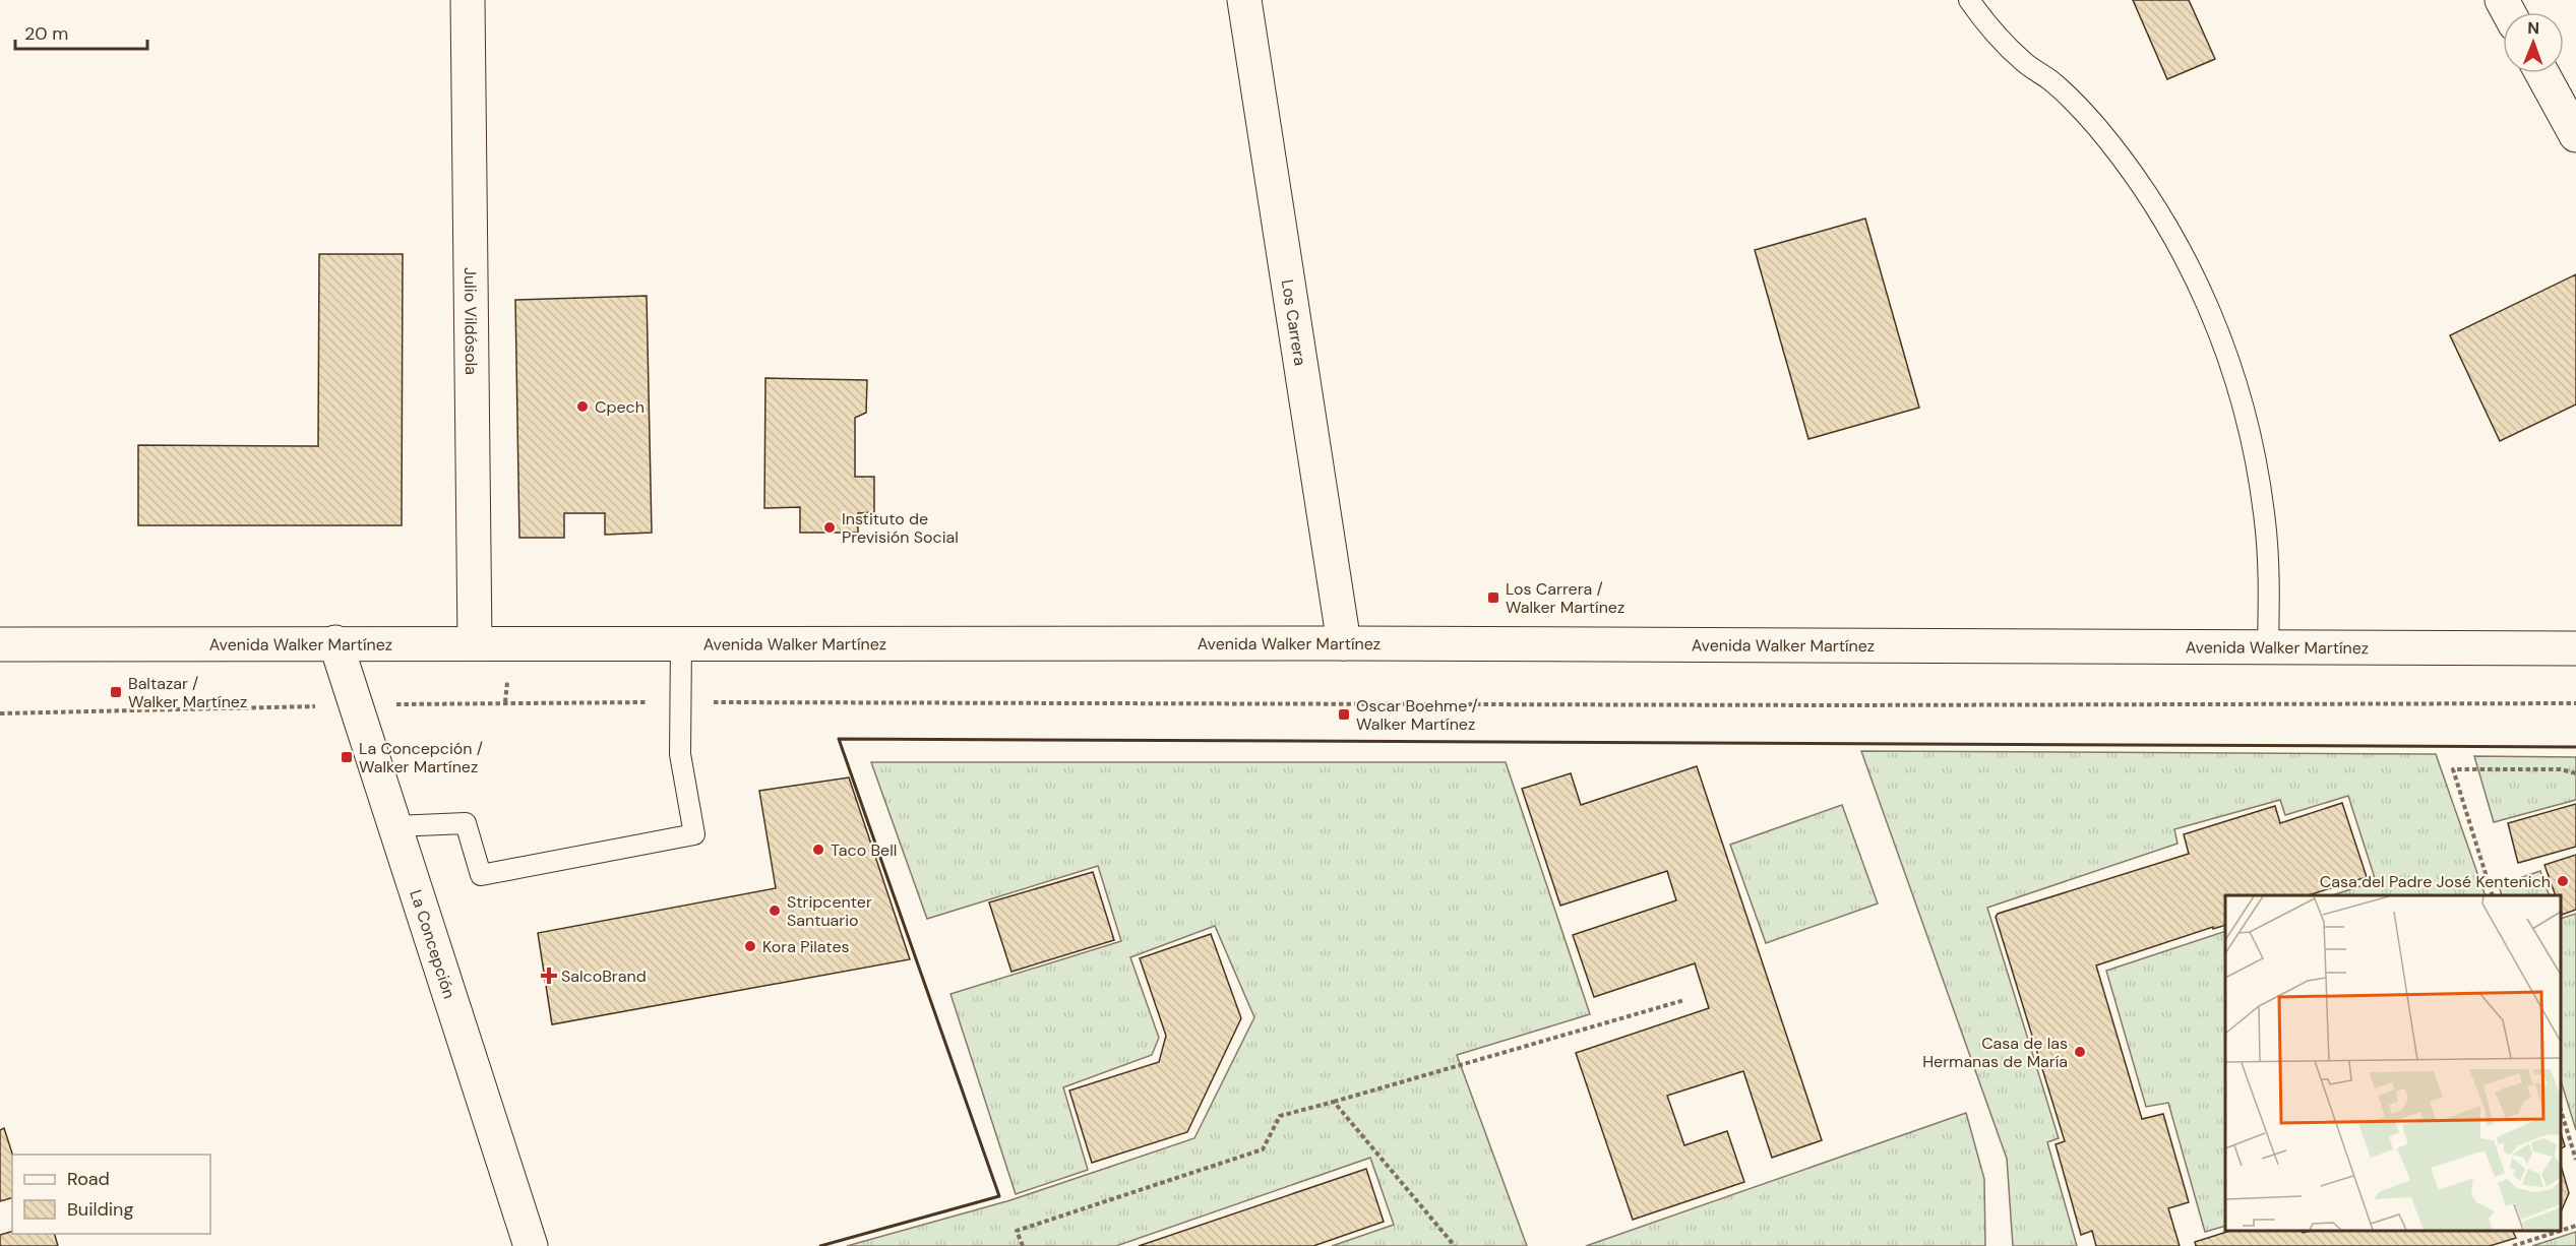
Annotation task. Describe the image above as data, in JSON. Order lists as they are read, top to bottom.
{
  "streets": {
    "main road": [
      "Julio Vildósola",
      "Los Carrera",
      "Avenida Walker Martínez",
      "La Concepción"
    ]
  },
  "crossings": [
    ["Julio Vildósola", "Avenida Walker Martínez"],
    ["Los Carrera", "Avenida Walker Martínez"],
    ["Avenida Walker Martínez", "La Concepción"]
  ],
  "places": {
    "other": [
      "Cpech",
      "Instituto de Previsión Social",
      "Taco Bell",
      "Casa del Padre José Kentenich",
      "Stripcenter Santuario",
      "Kora Pilates",
      "Casa de las Hermanas de María"
    ],
    "transit": [
      "Los Carrera / Walker Martínez",
      "Baltazar / Walker Martínez",
      "Oscar Boehme / Walker Martínez",
      "La Concepción / Walker Martínez"
    ],
    "health": ["SalcoBrand"]
  },
  "legend": ["Road", "Building"],
  "scale_bar": "20 m",
  "north": "top"
}
